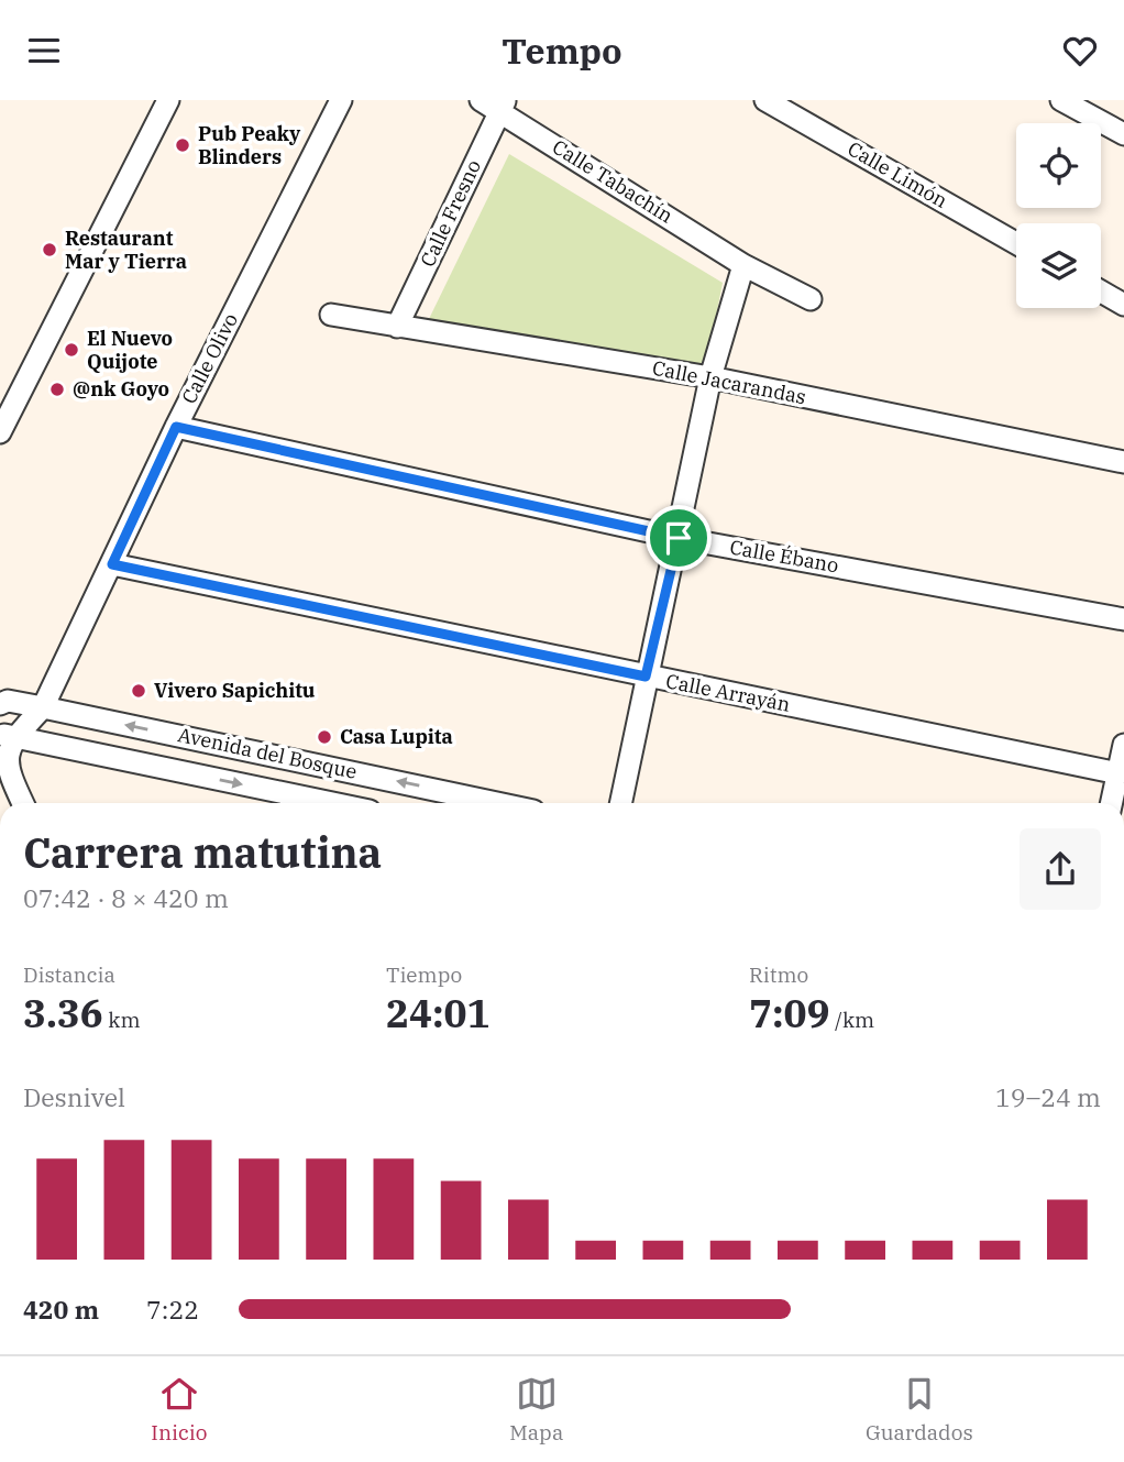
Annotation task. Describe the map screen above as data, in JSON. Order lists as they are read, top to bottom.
{
  "streets": {
    "street": [
      "Calle Limón",
      "Calle Tabachín",
      "Calle Fresno",
      "Calle Olivo",
      "Calle Jacarandas",
      "Calle Ébano",
      "Calle Arrayán",
      "Avenida del Bosque"
    ]
  },
  "crossings": [
    ["Calle Tabachín", "Calle Fresno"],
    ["Calle Fresno", "Calle Jacarandas"],
    ["Calle Olivo", "Calle Ébano"],
    ["Calle Olivo", "Calle Arrayán"],
    ["Calle Olivo", "Avenida del Bosque"]
  ],
  "places": [
    "Pub Peaky Blinders",
    "Restaurant Mar y Tierra",
    "El Nuevo Quijote",
    "@nk Goyo",
    "Vivero Sapichitu",
    "Casa Lupita"
  ],
  "page": {
    "header": "Tempo",
    "heading": ["Carrera matutina", "07:42 · 8 × 420 m"],
    "stats": [
      ["Distancia", "3.36 km"],
      ["Tiempo", "24:01"],
      ["Ritmo", "7:09 /km"]
    ],
    "chart": ["Desnivel", "19–24 m"],
    "list": [
      {
        "name": "420 m",
        "note": "7:22"
      }
    ],
    "tabs": ["Inicio", "Mapa", "Guardados"]
  }
}
